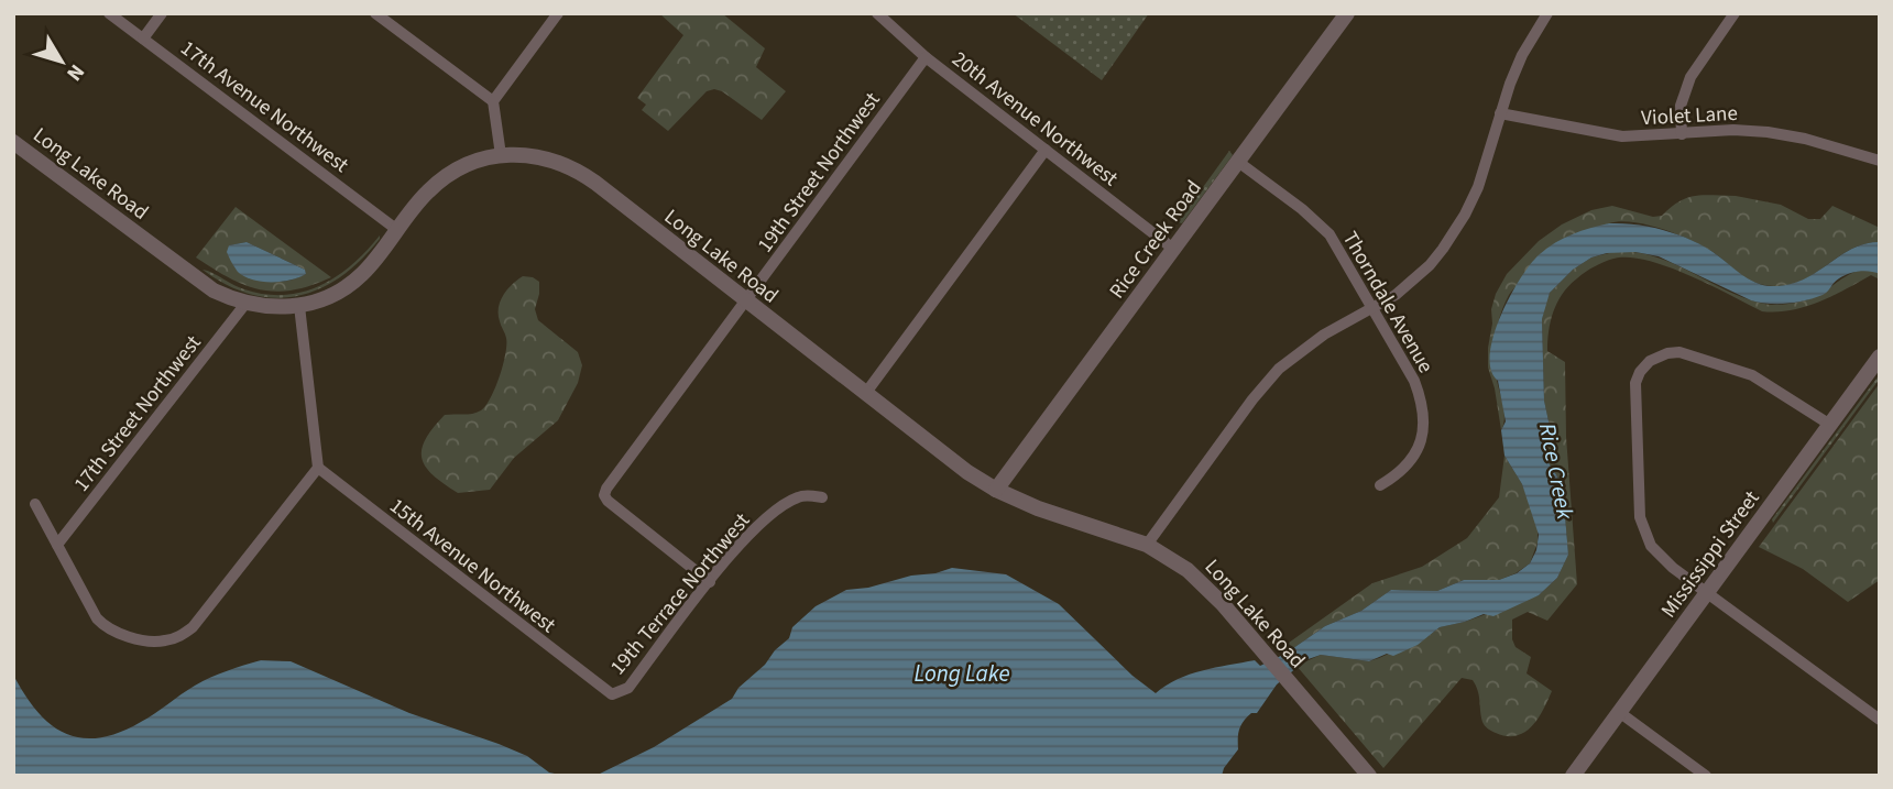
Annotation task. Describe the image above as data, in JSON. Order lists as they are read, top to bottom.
{
  "streets": {
    "street": [
      "17th Avenue Northwest",
      "Violet Lane",
      "20th Avenue Northwest",
      "19th Street Northwest",
      "Long Lake Road",
      "Rice Creek Road",
      "Thorndale Avenue",
      "17th Street Northwest",
      "Mississippi Street",
      "15th Avenue Northwest",
      "19th Terrace Northwest"
    ]
  },
  "crossings": [
    ["17th Avenue Northwest", "Long Lake Road"],
    ["20th Avenue Northwest", "19th Street Northwest"],
    ["20th Avenue Northwest", "Rice Creek Road"],
    ["19th Street Northwest", "Long Lake Road"],
    ["19th Street Northwest", "19th Terrace Northwest"],
    ["Long Lake Road", "Rice Creek Road"],
    ["Long Lake Road", "17th Street Northwest"],
    ["Rice Creek Road", "Thorndale Avenue"],
    ["15th Avenue Northwest", "19th Terrace Northwest"]
  ],
  "water": ["Rice Creek", "Long Lake"],
  "north": "bottom right"
}
